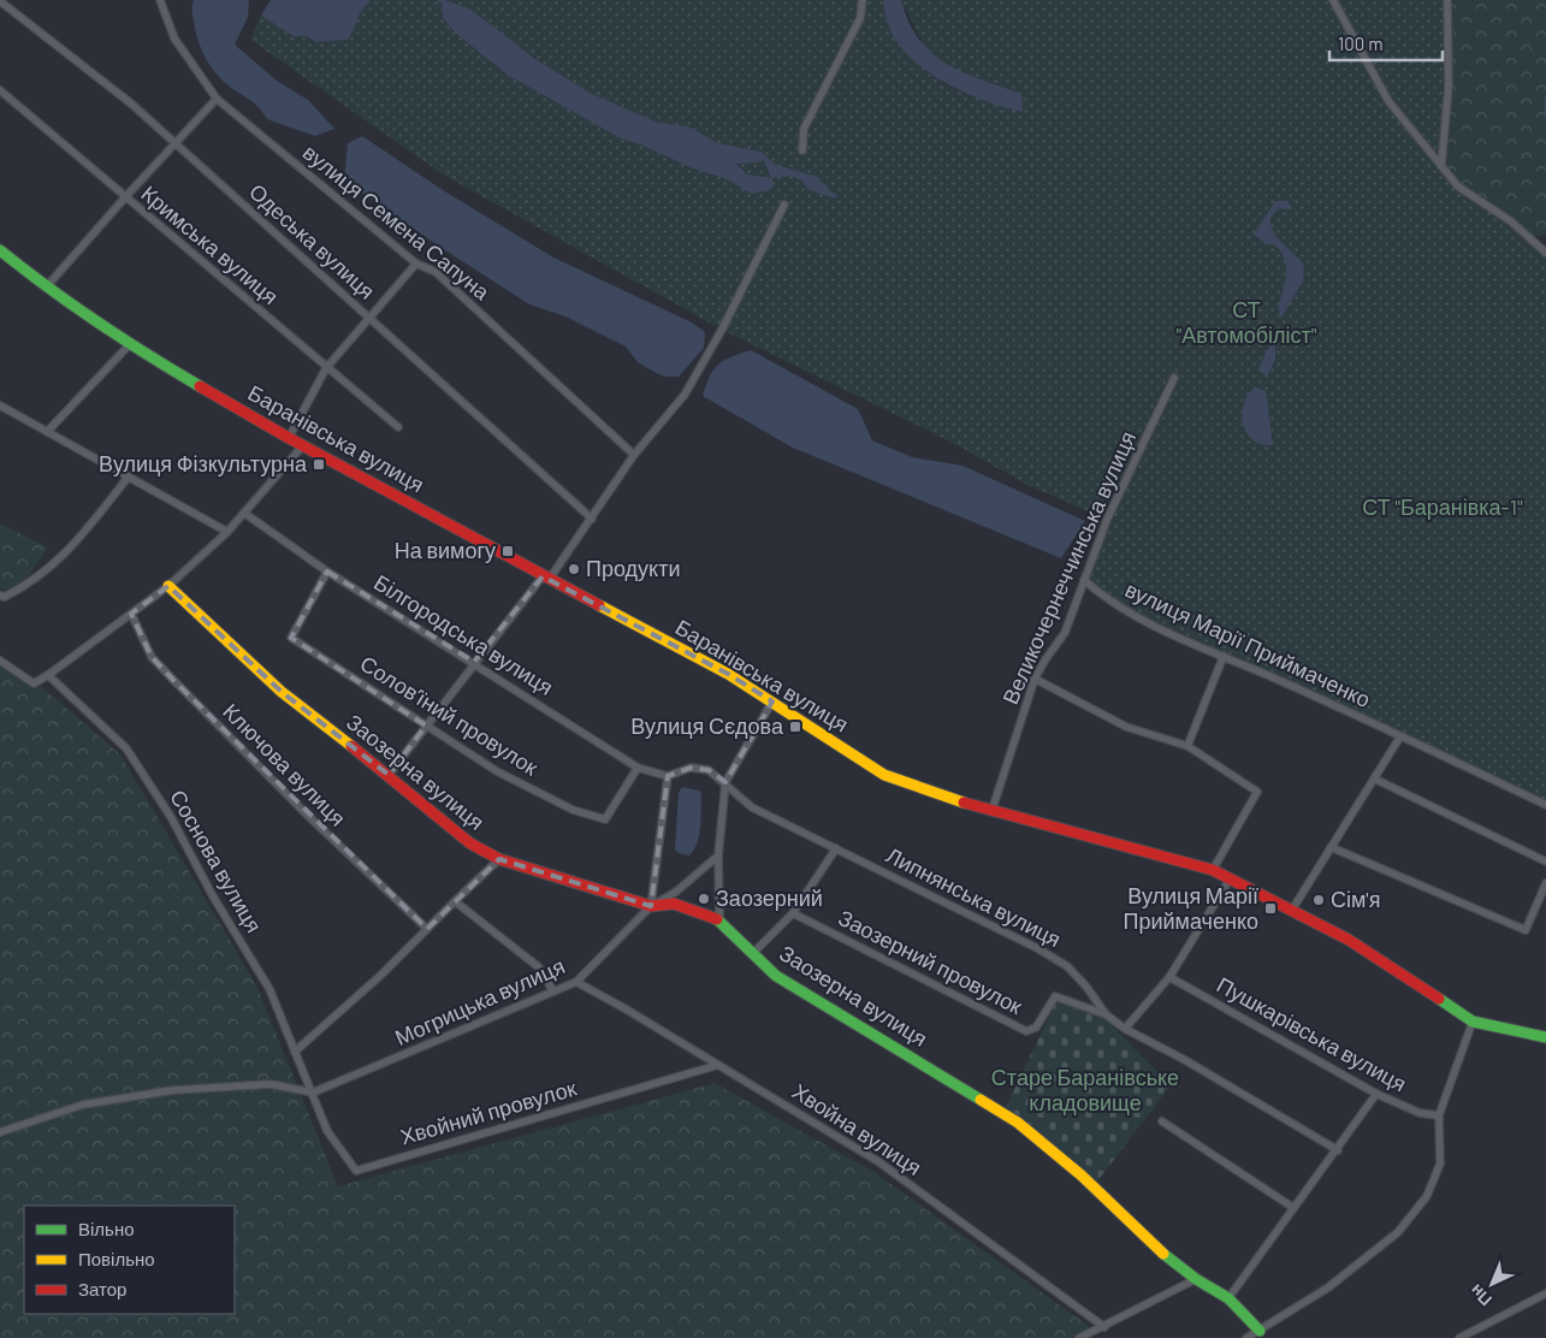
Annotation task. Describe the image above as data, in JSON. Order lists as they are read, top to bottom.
{
  "streets": {
    "main road": ["Баранівська вулиця", "Заозерна вулиця"],
    "street": [
      "вулиця Семена Сапуна",
      "Одеська вулиця",
      "Кримська вулиця",
      "Великочернеччинська вулиця",
      "Білгородська вулиця",
      "вулиця Марії Приймаченко",
      "Соловʼїний провулок",
      "Ключова вулиця",
      "Соснова вулиця",
      "Липнянська вулиця",
      "Заозерний провулок",
      "Могрицька вулиця",
      "Пушкарівська вулиця",
      "Хвойний провулок",
      "Хвойна вулиця"
    ]
  },
  "crossings": [
    ["Баранівська вулиця", "Великочернеччинська вулиця"],
    ["Великочернеччинська вулиця", "вулиця Марії Приймаченко"],
    ["Білгородська вулиця", "Соловʼїний провулок"],
    ["Білгородська вулиця", "Липнянська вулиця"],
    ["Заозерна вулиця", "Могрицька вулиця"],
    ["Соснова вулиця", "Могрицька вулиця"],
    ["Соснова вулиця", "Хвойний провулок"],
    ["Липнянська вулиця", "Заозерний провулок"],
    ["Могрицька вулиця", "Хвойний провулок"],
    ["Могрицька вулиця", "Хвойна вулиця"],
    ["Хвойний провулок", "Хвойна вулиця"]
  ],
  "parks": ["СТ \"Автомобіліст\"", "СТ \"Баранівка-1\"", "Старе Баранівське кладовище"],
  "places": {
    "transit": [
      "Вулиця Фізкультурна",
      "На вимогу",
      "Вулиця Сєдова",
      "Вулиця Марії Приймаченко"
    ],
    "other": ["Продукти", "Заозерний", "Сім'я"]
  },
  "legend": ["Вільно", "Повільно", "Затор"],
  "scale_bar": "100 m",
  "north": "bottom left"
}
